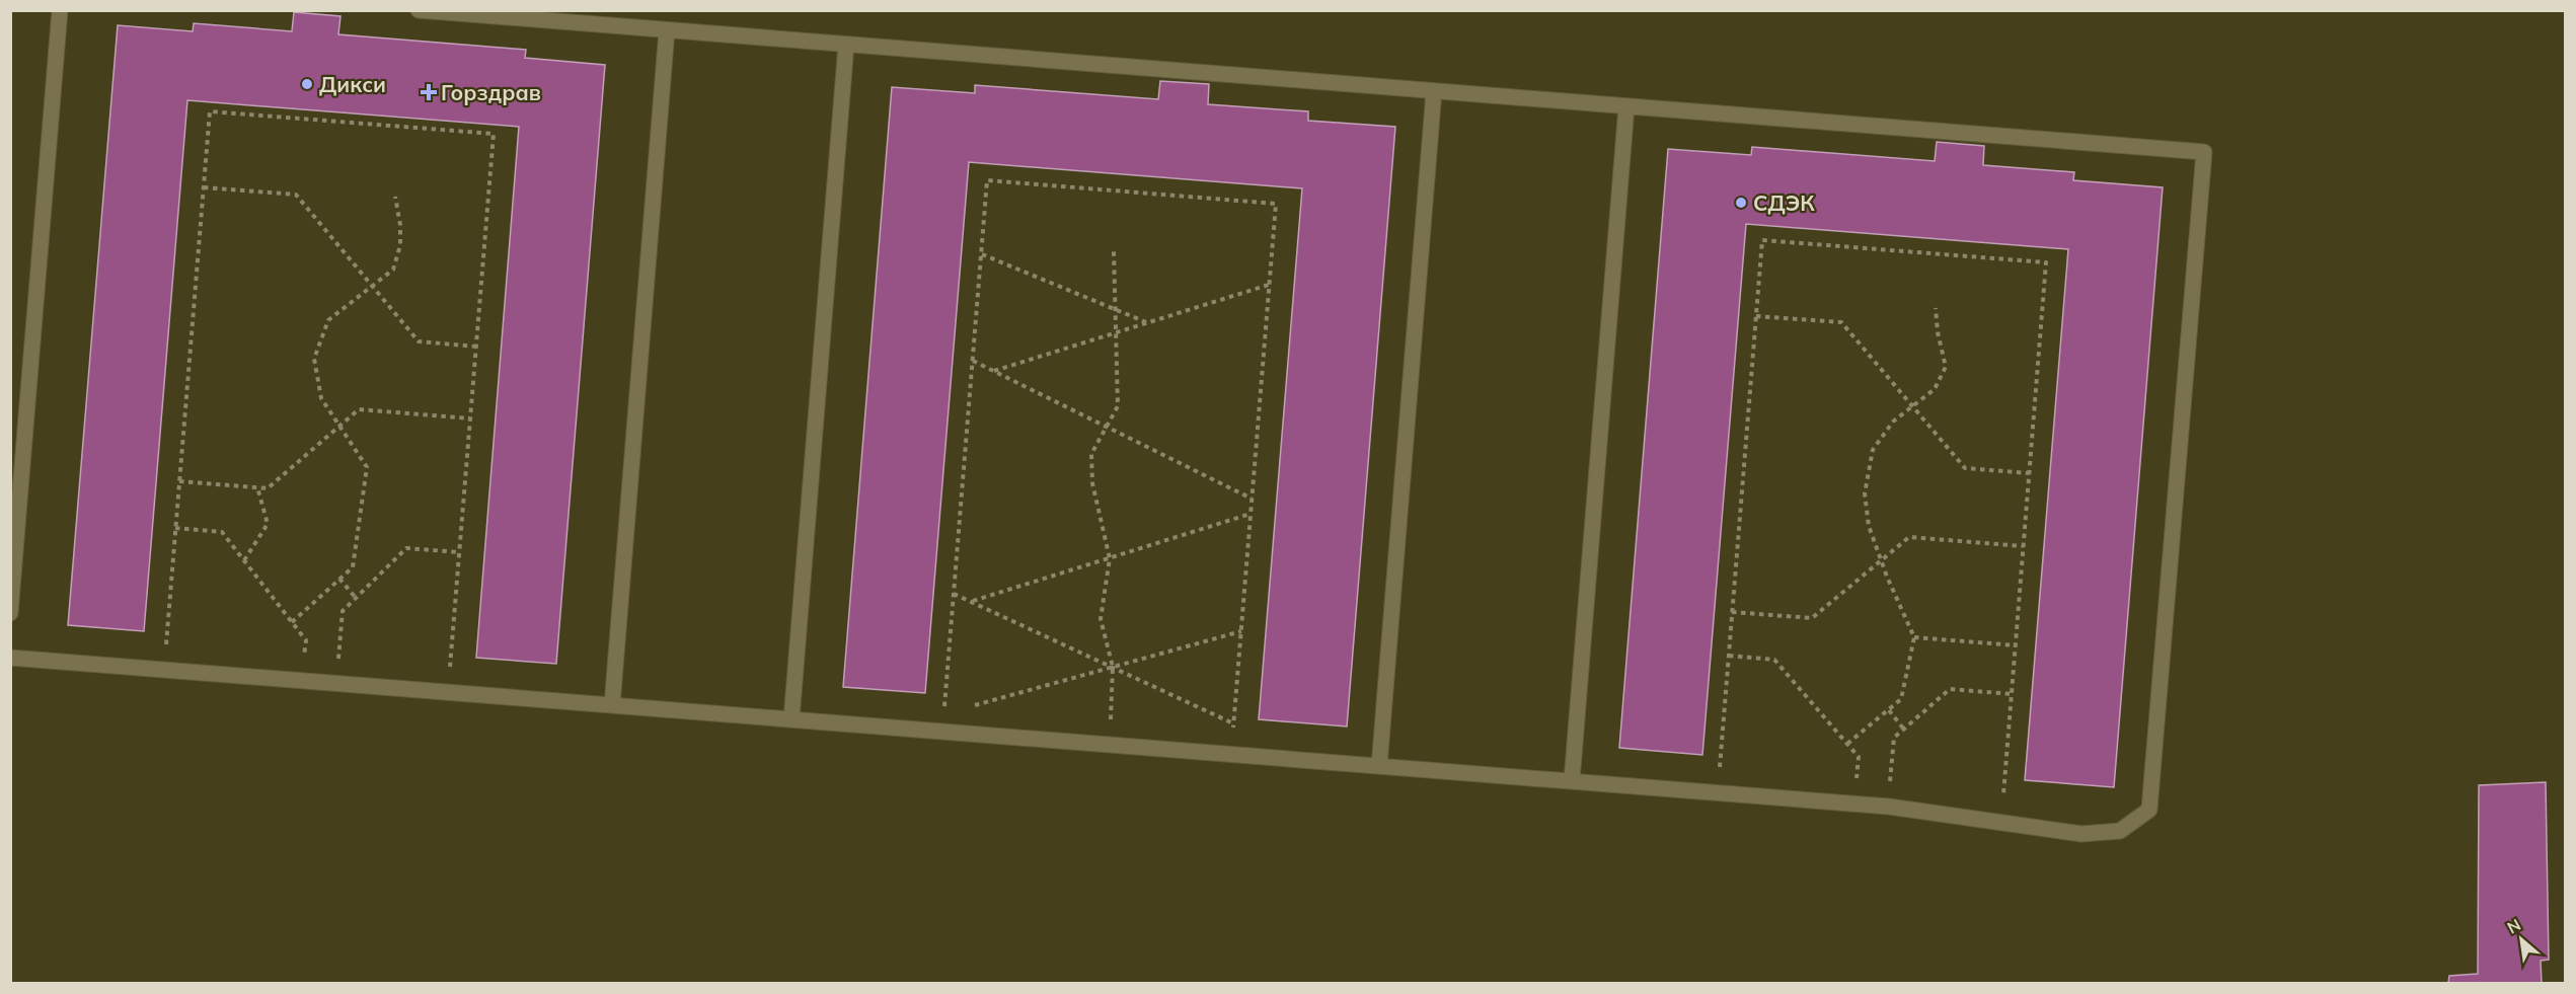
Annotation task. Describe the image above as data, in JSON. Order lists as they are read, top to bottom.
{
  "places": {
    "other": ["Дикси", "СДЭК"],
    "health": ["Горздрав"]
  },
  "north": "top left"
}
